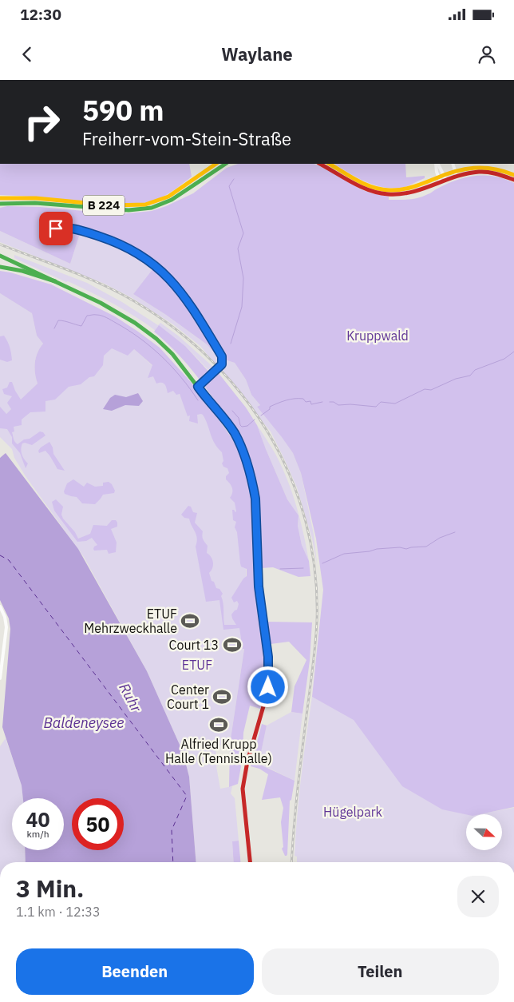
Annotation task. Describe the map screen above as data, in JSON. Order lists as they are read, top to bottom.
{
  "streets": {
    "main road": ["B 224"]
  },
  "water": ["Ruhr", "Baldeneysee"],
  "parks": ["Kruppwald", "ETUF", "Hügelpark"],
  "places": {
    "sports": [
      "ETUF Mehrzweckhalle",
      "Court 13",
      "Center Court 1",
      "Alfried Krupp Halle (Tennishalle)"
    ]
  },
  "north": "right",
  "page": {
    "status": "12:30",
    "header": "Waylane",
    "turn": ["590 m", "Freiherr-vom-Stein-Straße"],
    "speed": "40 km/h",
    "limit": "50",
    "heading": ["3 Min.", "1.1 km · 12:33"],
    "buttons": ["Beenden", "Teilen"]
  }
}
